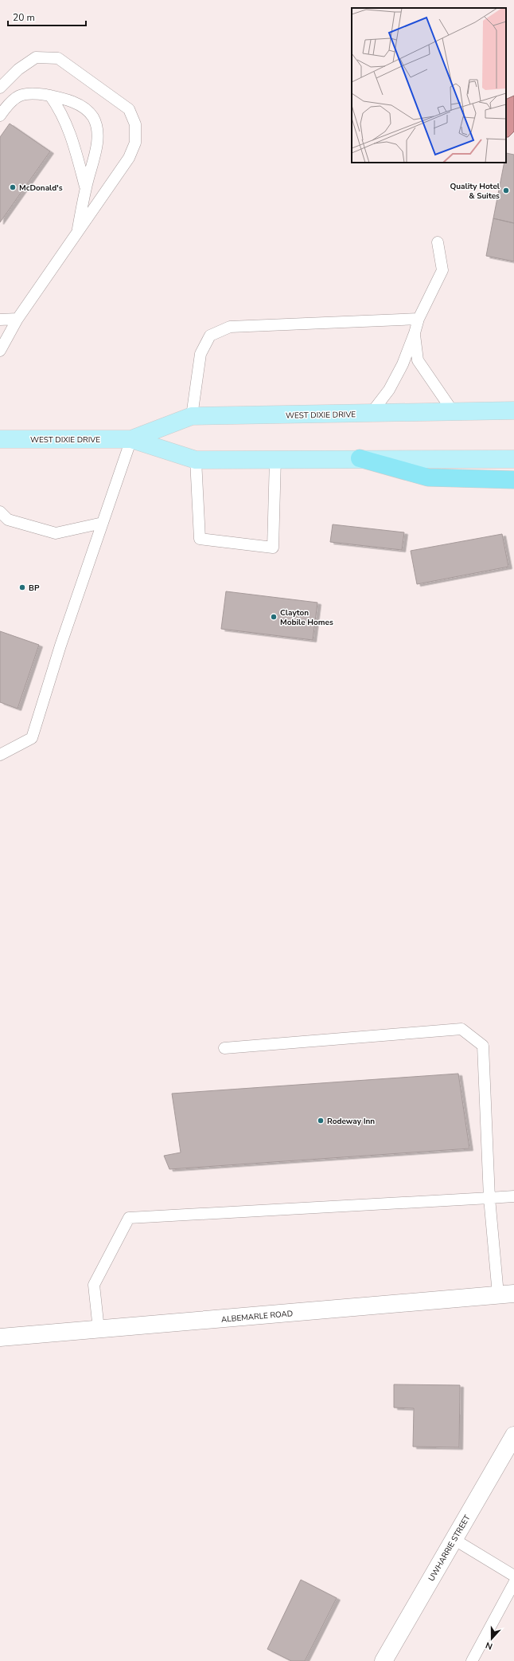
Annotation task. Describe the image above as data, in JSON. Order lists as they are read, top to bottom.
{
  "streets": {
    "main road": ["WEST DIXIE DRIVE", "ALBEMARLE ROAD", "UWHARRIE STREET"]
  },
  "places": [
    "McDonald's",
    "Quality Hotel & Suites",
    "BP",
    "Clayton Mobile Homes",
    "Rodeway Inn"
  ],
  "scale_bar": "20 m",
  "north": "bottom"
}
